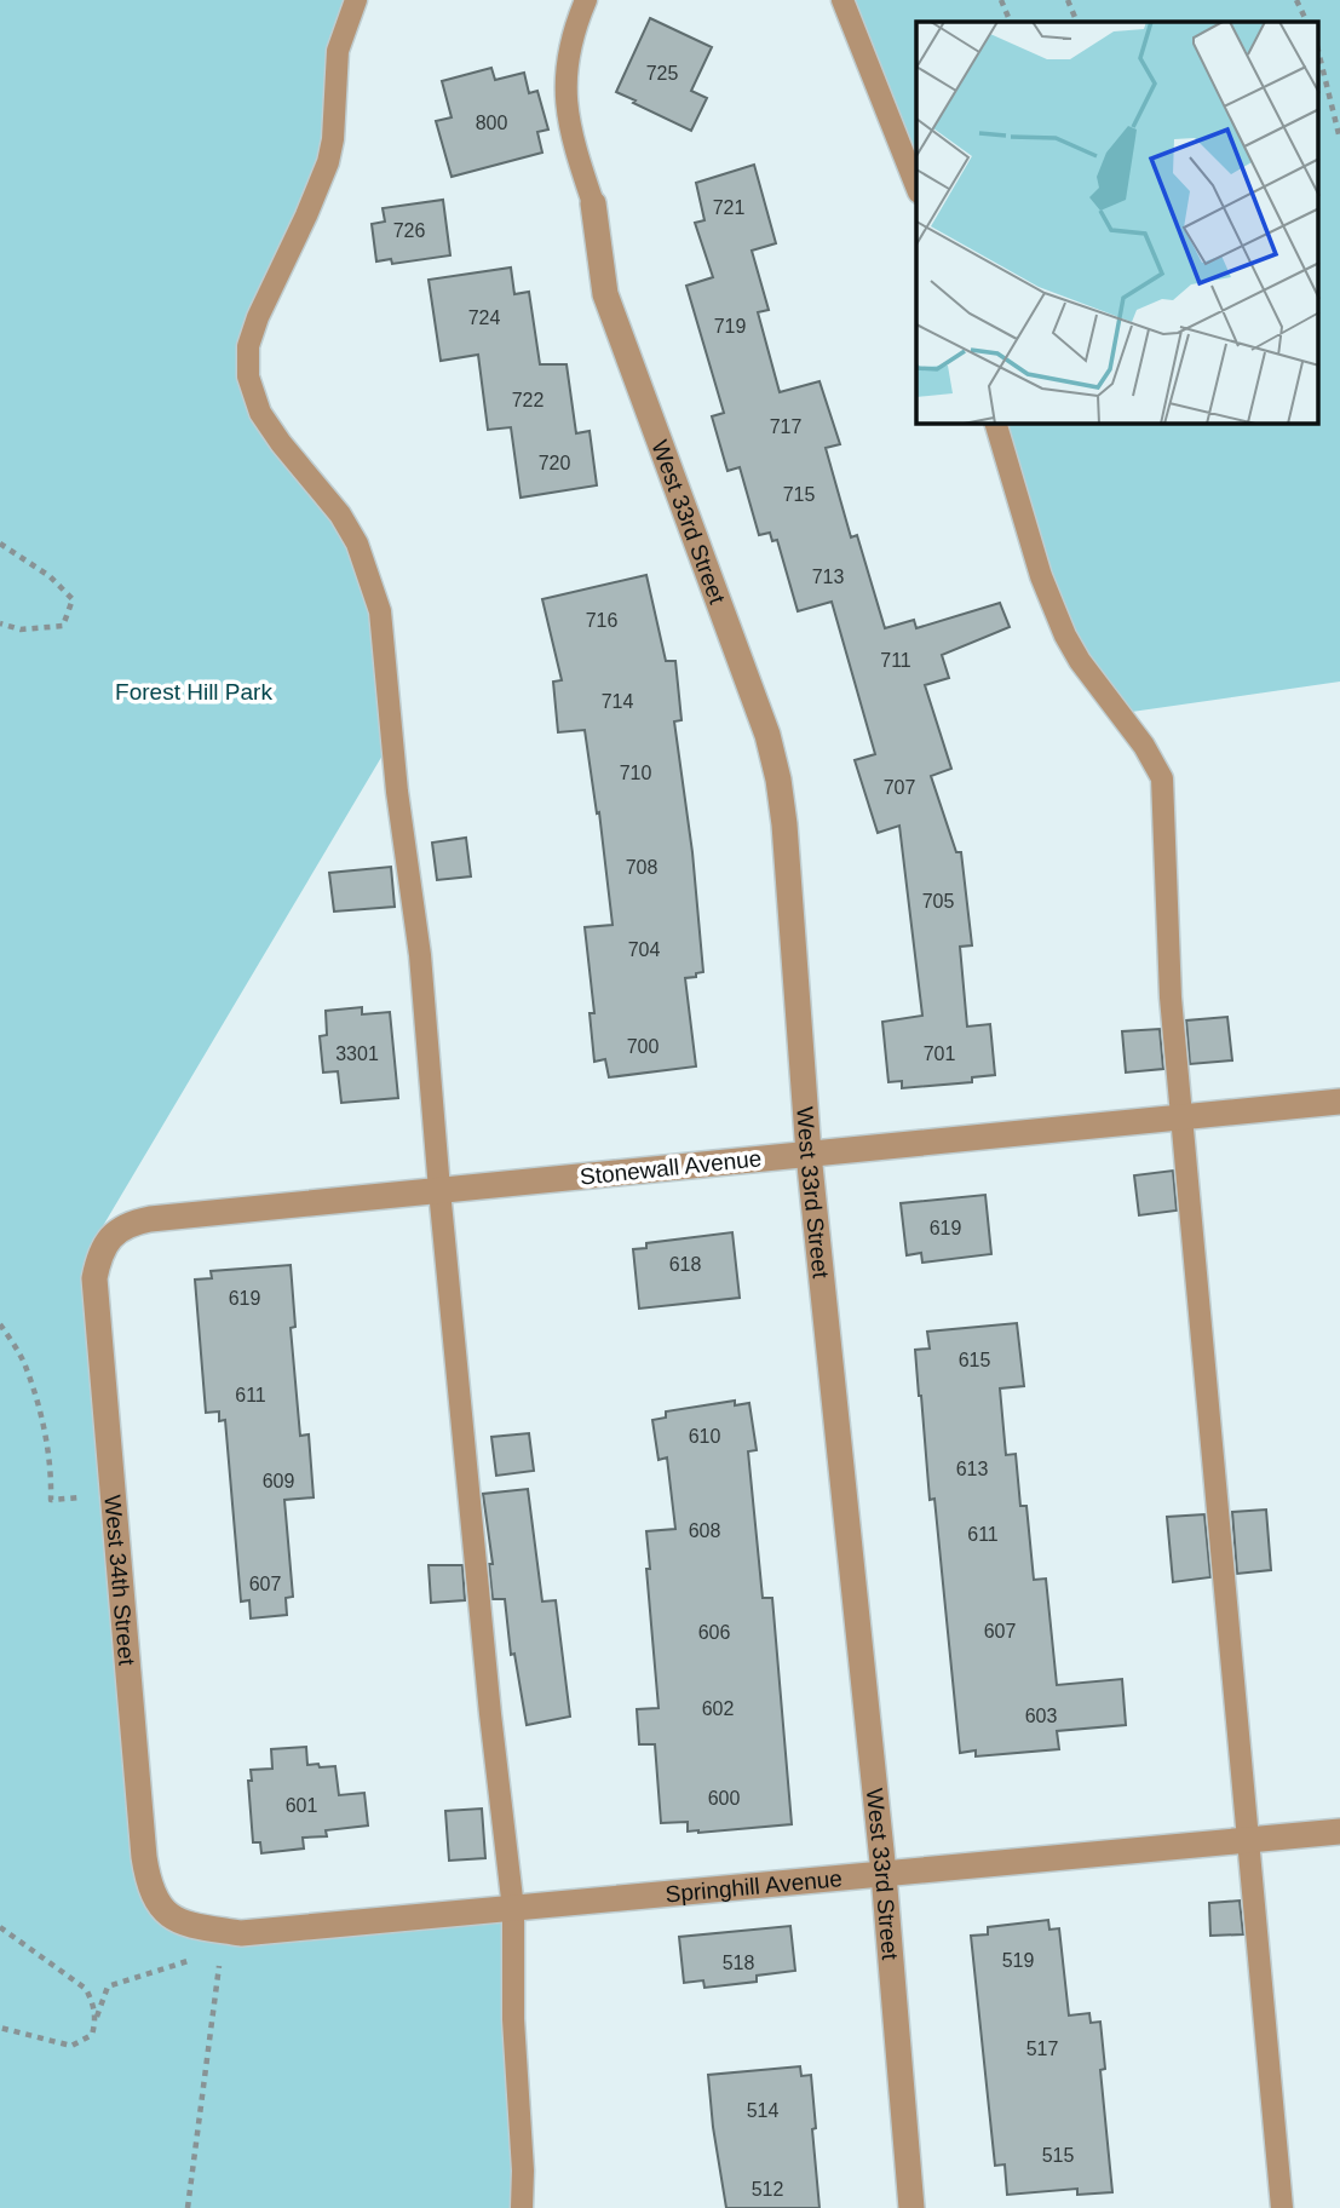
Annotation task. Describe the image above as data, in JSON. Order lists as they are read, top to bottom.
{
  "streets": {
    "street": [
      "West 33rd Street",
      "Stonewall Avenue",
      "West 34th Street",
      "Springhill Avenue"
    ]
  },
  "crossings": [
    ["West 33rd Street", "Stonewall Avenue"],
    ["West 33rd Street", "Springhill Avenue"],
    ["Stonewall Avenue", "West 34th Street"],
    ["West 34th Street", "Springhill Avenue"]
  ],
  "parks": ["Forest Hill Park"],
  "house_numbers": [
    "725",
    "800",
    "721",
    "726",
    "724",
    "719",
    "722",
    "717",
    "720",
    "715",
    "713",
    "716",
    "711",
    "714",
    "710",
    "707",
    "708",
    "705",
    "704",
    "700",
    "3301",
    "701",
    "619",
    "618",
    "619",
    "615",
    "611",
    "610",
    "613",
    "609",
    "608",
    "611",
    "607",
    "607",
    "606",
    "602",
    "603",
    "600",
    "601",
    "519",
    "518",
    "517",
    "514",
    "515",
    "512"
  ]
}
